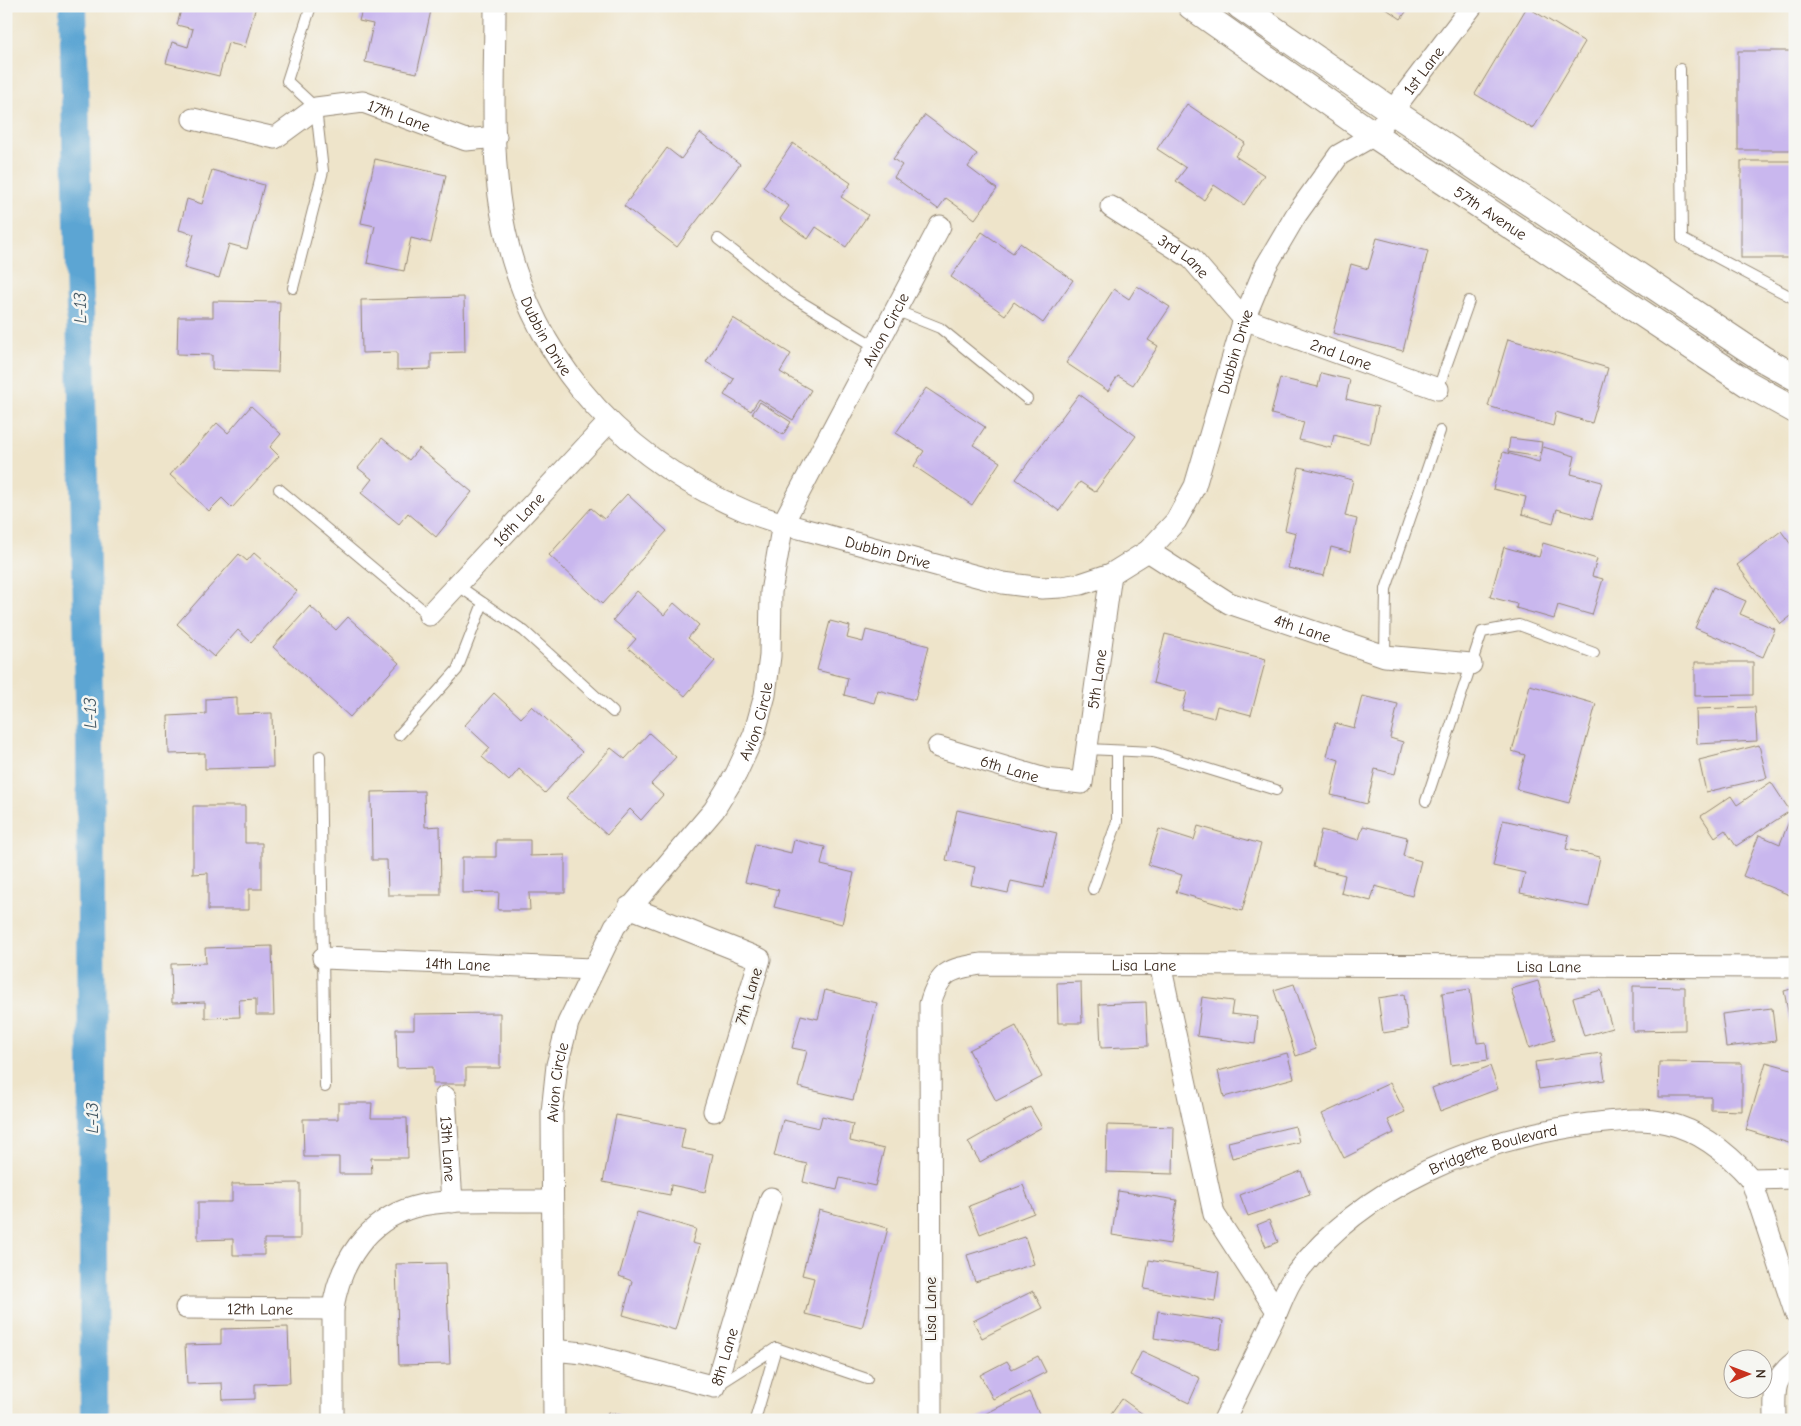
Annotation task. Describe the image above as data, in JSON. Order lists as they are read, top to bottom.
{
  "streets": {
    "street": [
      "1st Lane",
      "17th Lane",
      "57th Avenue",
      "3rd Lane",
      "Avion Circle",
      "Dubbin Drive",
      "2nd Lane",
      "16th Lane",
      "4th Lane",
      "5th Lane",
      "6th Lane",
      "14th Lane",
      "Lisa Lane",
      "7th Lane",
      "13th Lane",
      "Bridgette Boulevard",
      "12th Lane",
      "8th Lane"
    ]
  },
  "crossings": [
    ["1st Lane", "57th Avenue"],
    ["1st Lane", "Dubbin Drive"],
    ["17th Lane", "Dubbin Drive"],
    ["57th Avenue", "Dubbin Drive"],
    ["3rd Lane", "Dubbin Drive"],
    ["3rd Lane", "2nd Lane"],
    ["Avion Circle", "Dubbin Drive"],
    ["Avion Circle", "14th Lane"],
    ["Avion Circle", "7th Lane"],
    ["Avion Circle", "8th Lane"],
    ["Dubbin Drive", "2nd Lane"],
    ["Dubbin Drive", "16th Lane"],
    ["Dubbin Drive", "4th Lane"],
    ["Dubbin Drive", "5th Lane"],
    ["5th Lane", "6th Lane"]
  ],
  "water": ["L-13"],
  "north": "right"
}
